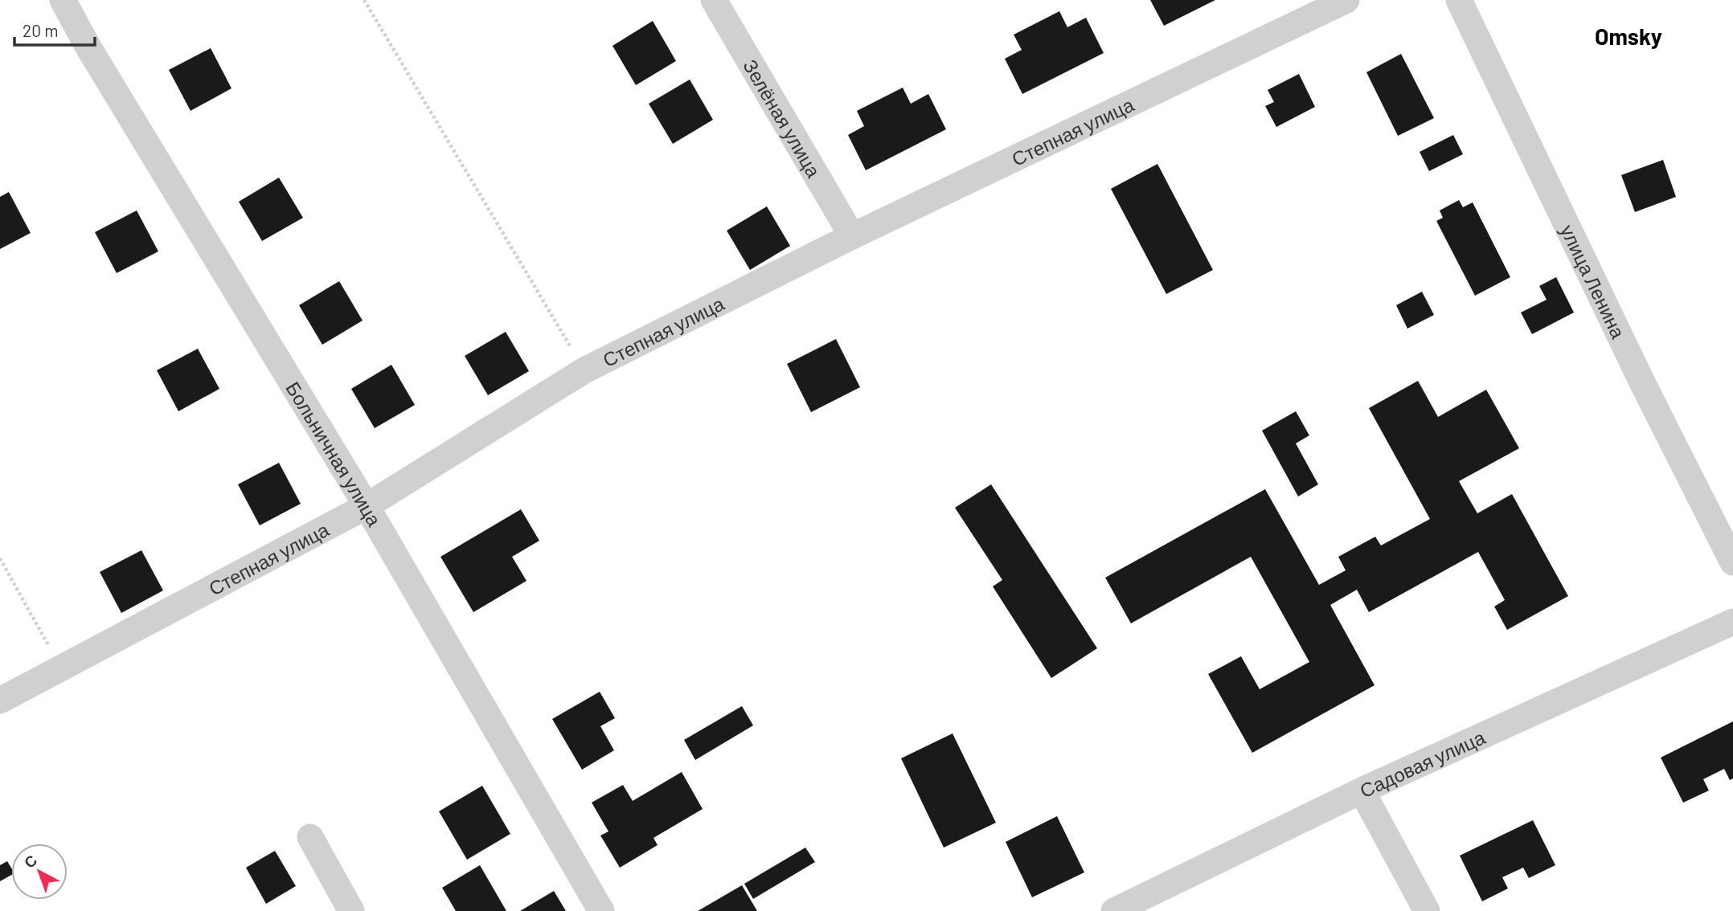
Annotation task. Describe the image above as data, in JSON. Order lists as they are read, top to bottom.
{
  "streets": {
    "street": [
      "Зелёная улица",
      "Степная улица",
      "улица Ленина",
      "Больничная улица",
      "Садовая улица"
    ]
  },
  "crossings": [
    ["Зелёная улица", "Степная улица"],
    ["Степная улица", "Больничная улица"]
  ],
  "districts": ["Omsky"],
  "scale_bar": "20 m",
  "north": "top left"
}
